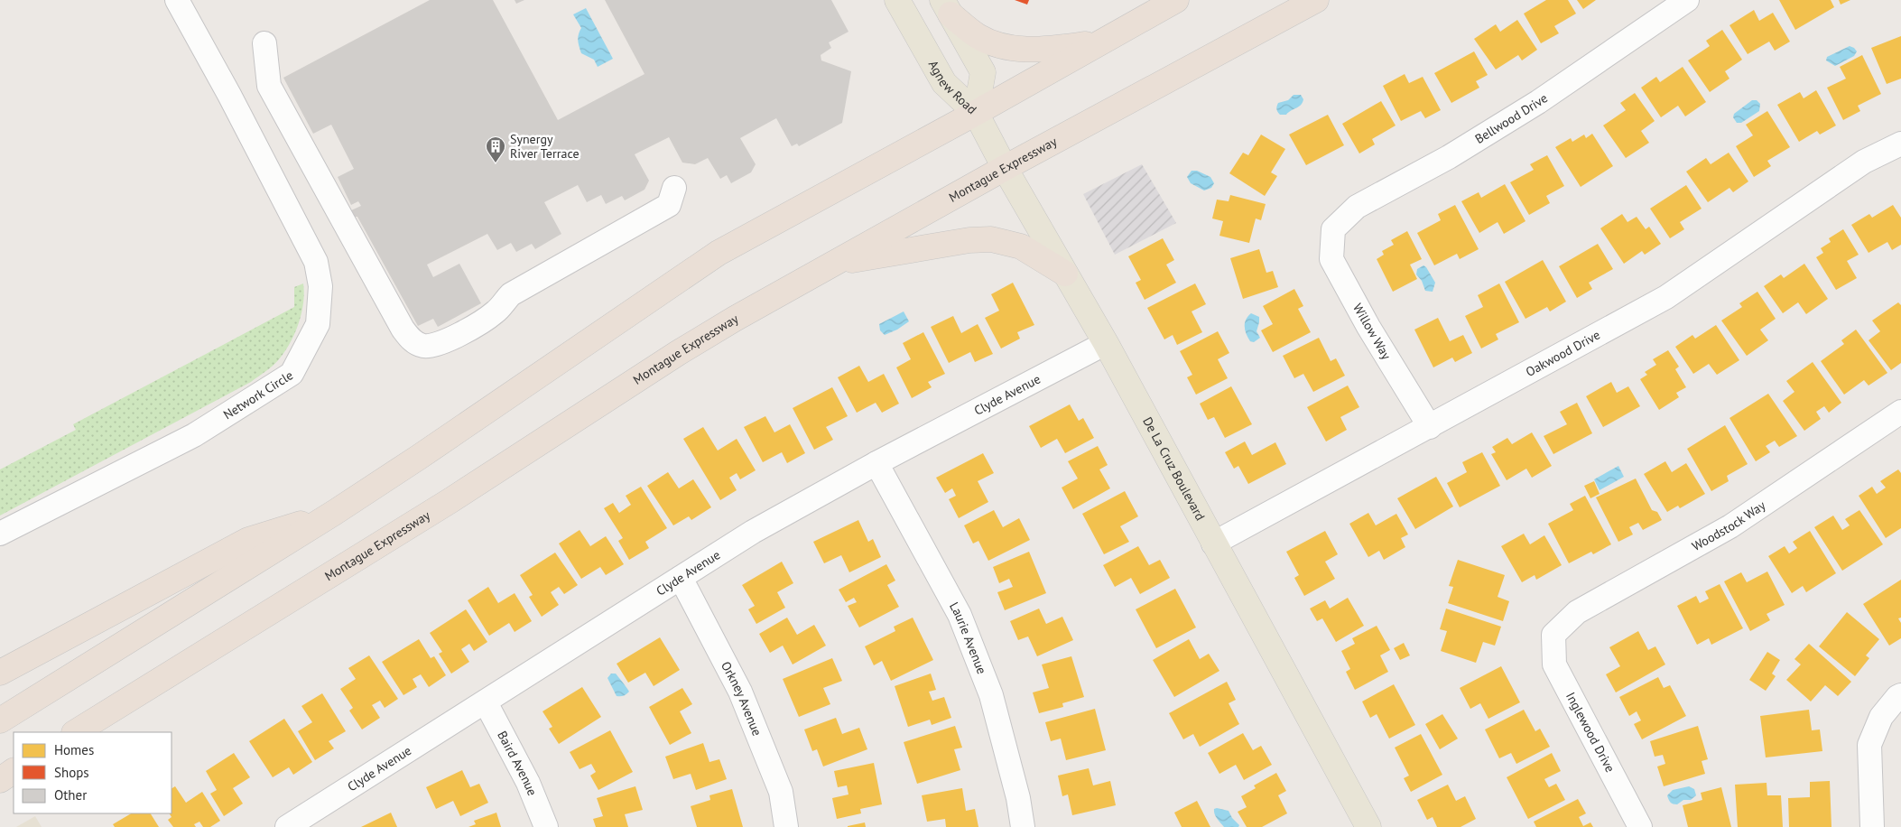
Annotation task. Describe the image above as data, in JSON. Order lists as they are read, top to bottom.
{
  "streets": {
    "highway": ["Montague Expressway"],
    "main road": ["Agnew Road", "De La Cruz Boulevard"],
    "street": [
      "Bellwood Drive",
      "Willow Way",
      "Oakwood Drive",
      "Network Circle",
      "Clyde Avenue",
      "Woodstock Way",
      "Laurie Avenue",
      "Orkney Avenue",
      "Inglewood Drive",
      "Baird Avenue"
    ]
  },
  "crossings": [
    ["Agnew Road", "De La Cruz Boulevard"],
    ["Bellwood Drive", "Willow Way"],
    ["Montague Expressway", "De La Cruz Boulevard"],
    ["Willow Way", "Oakwood Drive"],
    ["Oakwood Drive", "De La Cruz Boulevard"],
    ["Clyde Avenue", "De La Cruz Boulevard"],
    ["Clyde Avenue", "Laurie Avenue"],
    ["Clyde Avenue", "Orkney Avenue"],
    ["Clyde Avenue", "Baird Avenue"],
    ["Woodstock Way", "Inglewood Drive"]
  ],
  "places": {
    "building": ["Synergy River Terrace"]
  },
  "legend": ["Homes", "Shops", "Other"]
}
